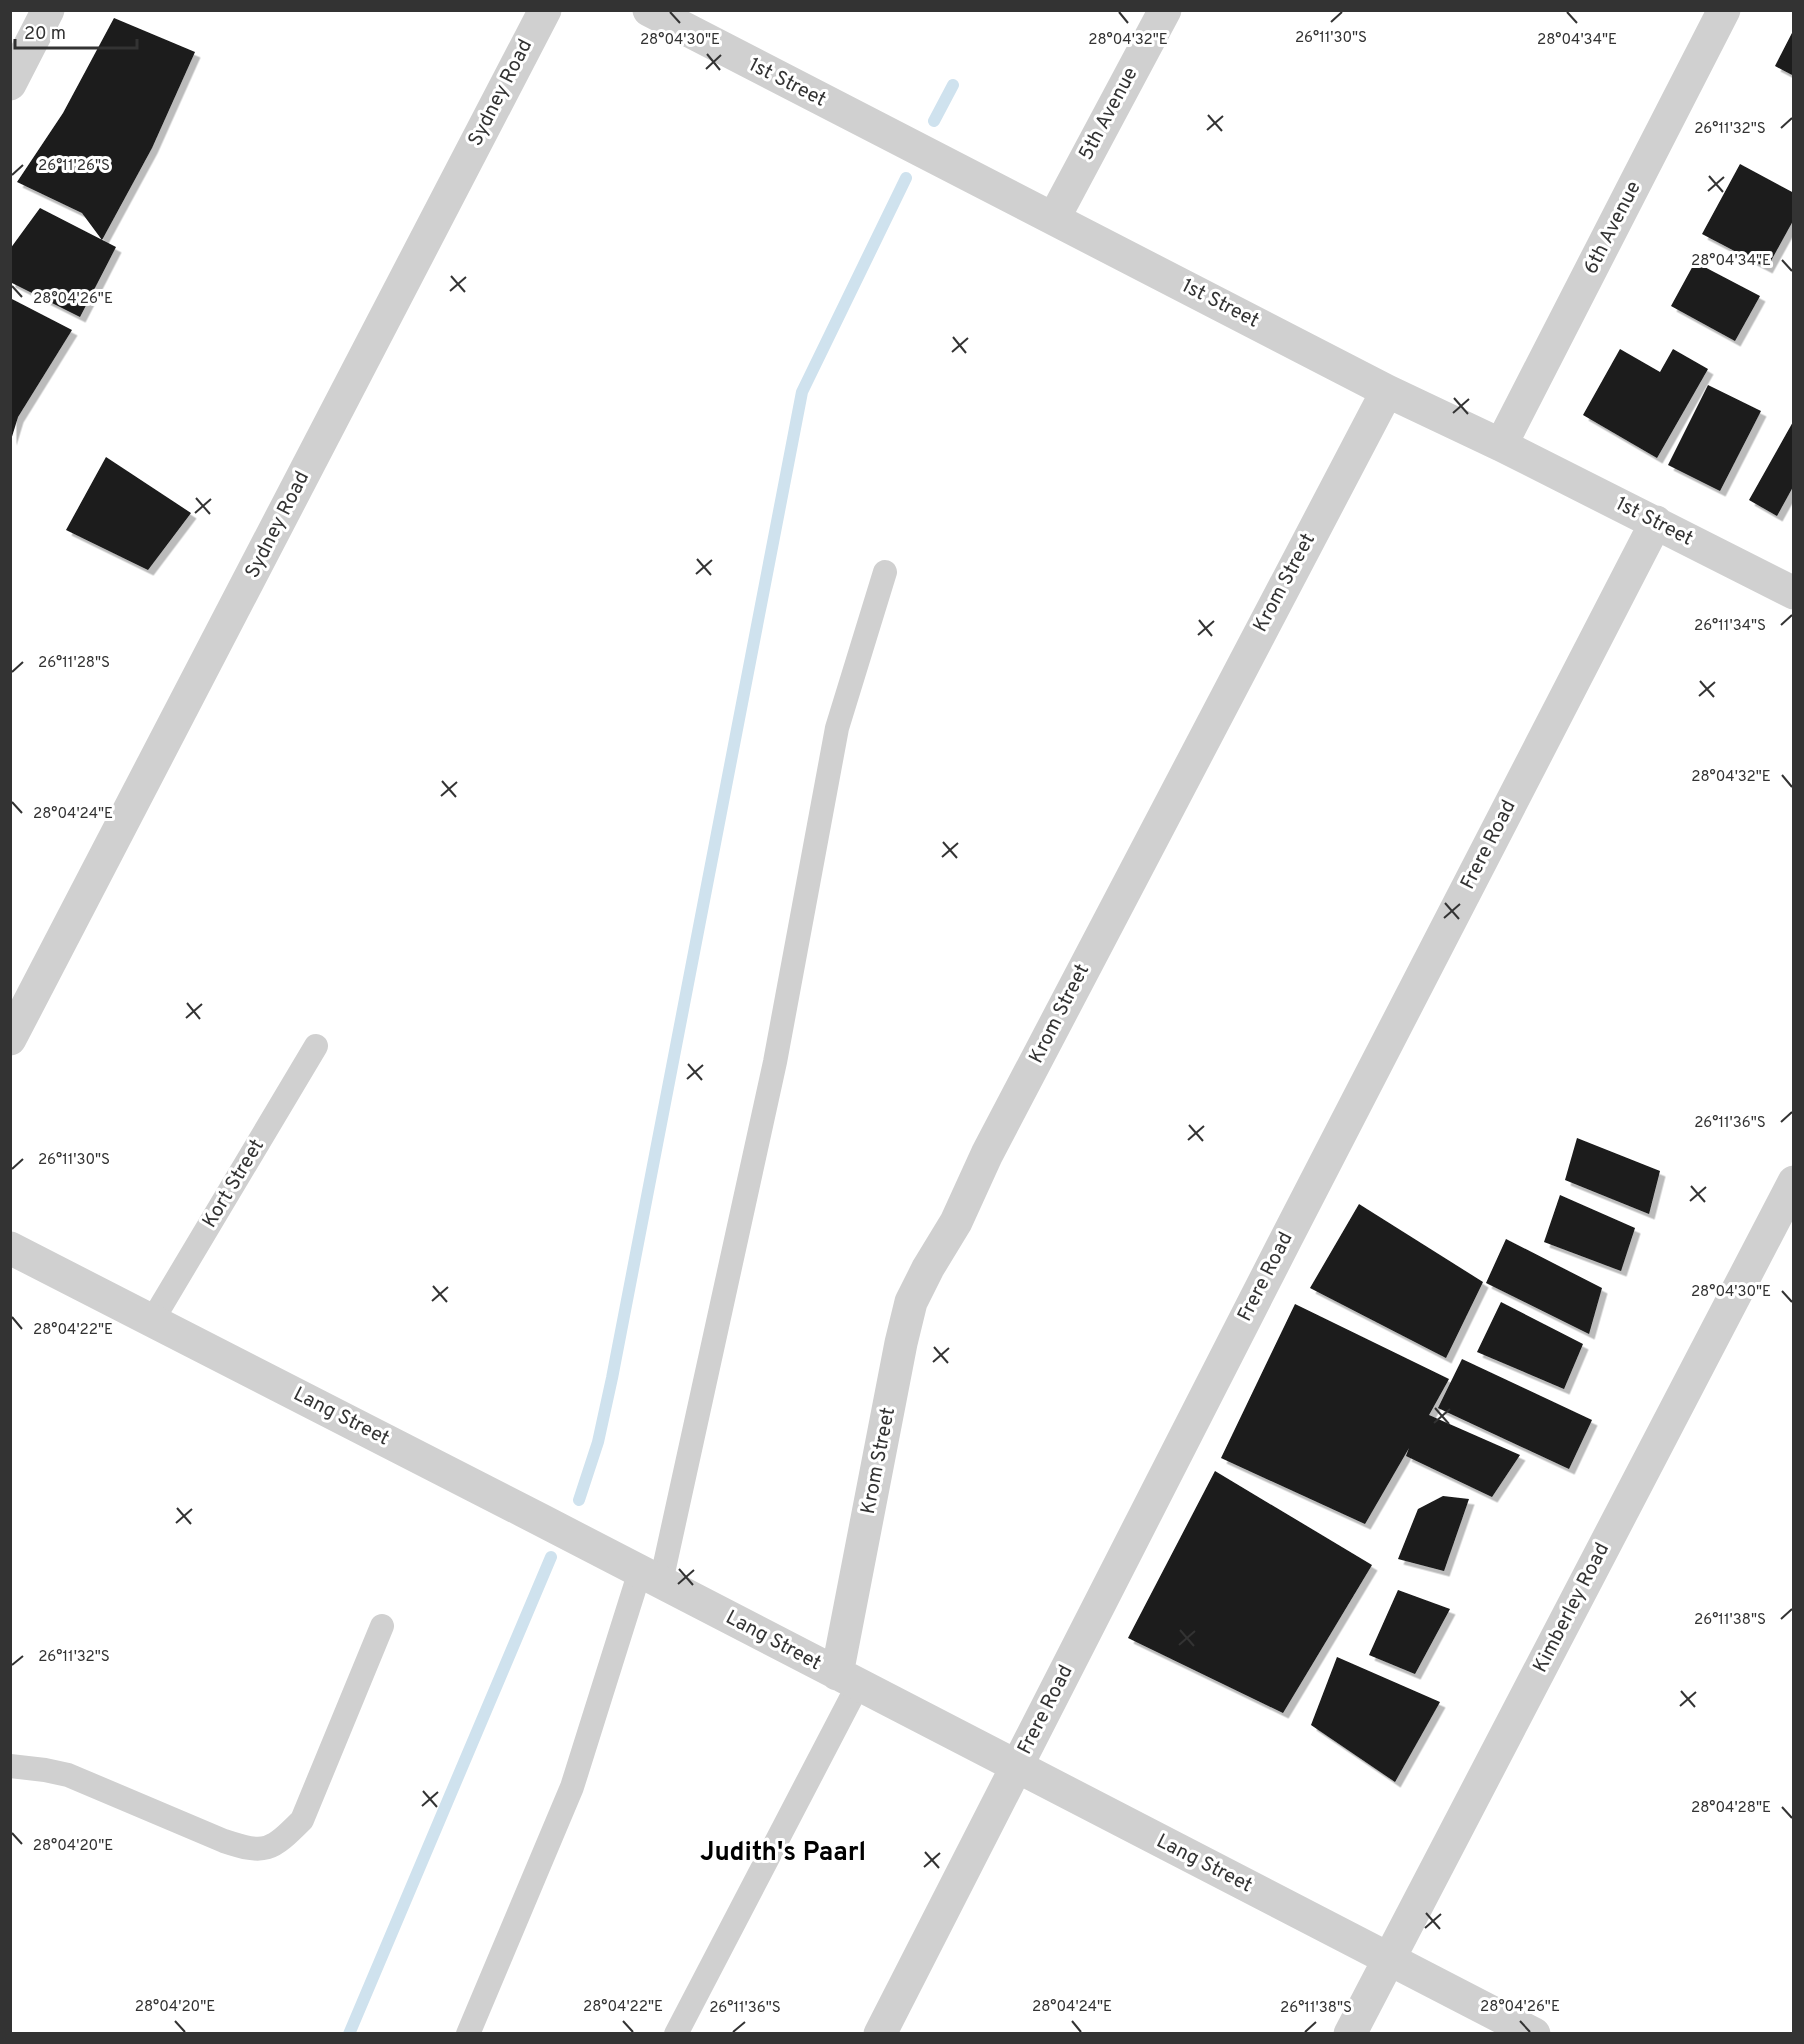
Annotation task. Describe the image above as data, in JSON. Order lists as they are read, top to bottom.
{
  "streets": {
    "street": [
      "1st Street",
      "Sydney Road",
      "5th Avenue",
      "6th Avenue",
      "Krom Street",
      "Frere Road",
      "Lang Street",
      "Kimberley Road"
    ],
    "lane": ["Kort Street"]
  },
  "crossings": [
    ["1st Street", "5th Avenue"],
    ["1st Street", "6th Avenue"],
    ["1st Street", "Krom Street"],
    ["1st Street", "Frere Road"],
    ["Krom Street", "Lang Street"],
    ["Frere Road", "Lang Street"],
    ["Kort Street", "Lang Street"],
    ["Lang Street", "Kimberley Road"]
  ],
  "districts": ["Judith's Paarl"],
  "scale_bar": "20 m",
  "coordinates": [
    "26°11'30\"S",
    "28°04'34\"E",
    "28°04'30\"E",
    "28°04'32\"E",
    "26°11'32\"S",
    "26°11'26\"S",
    "28°04'26\"E",
    "26°11'34\"S",
    "26°11'28\"S",
    "28°04'24\"E",
    "26°11'36\"S",
    "28°04'22\"E",
    "26°11'38\"S",
    "28°04'28\"E",
    "28°04'20\"E"
  ]
}
